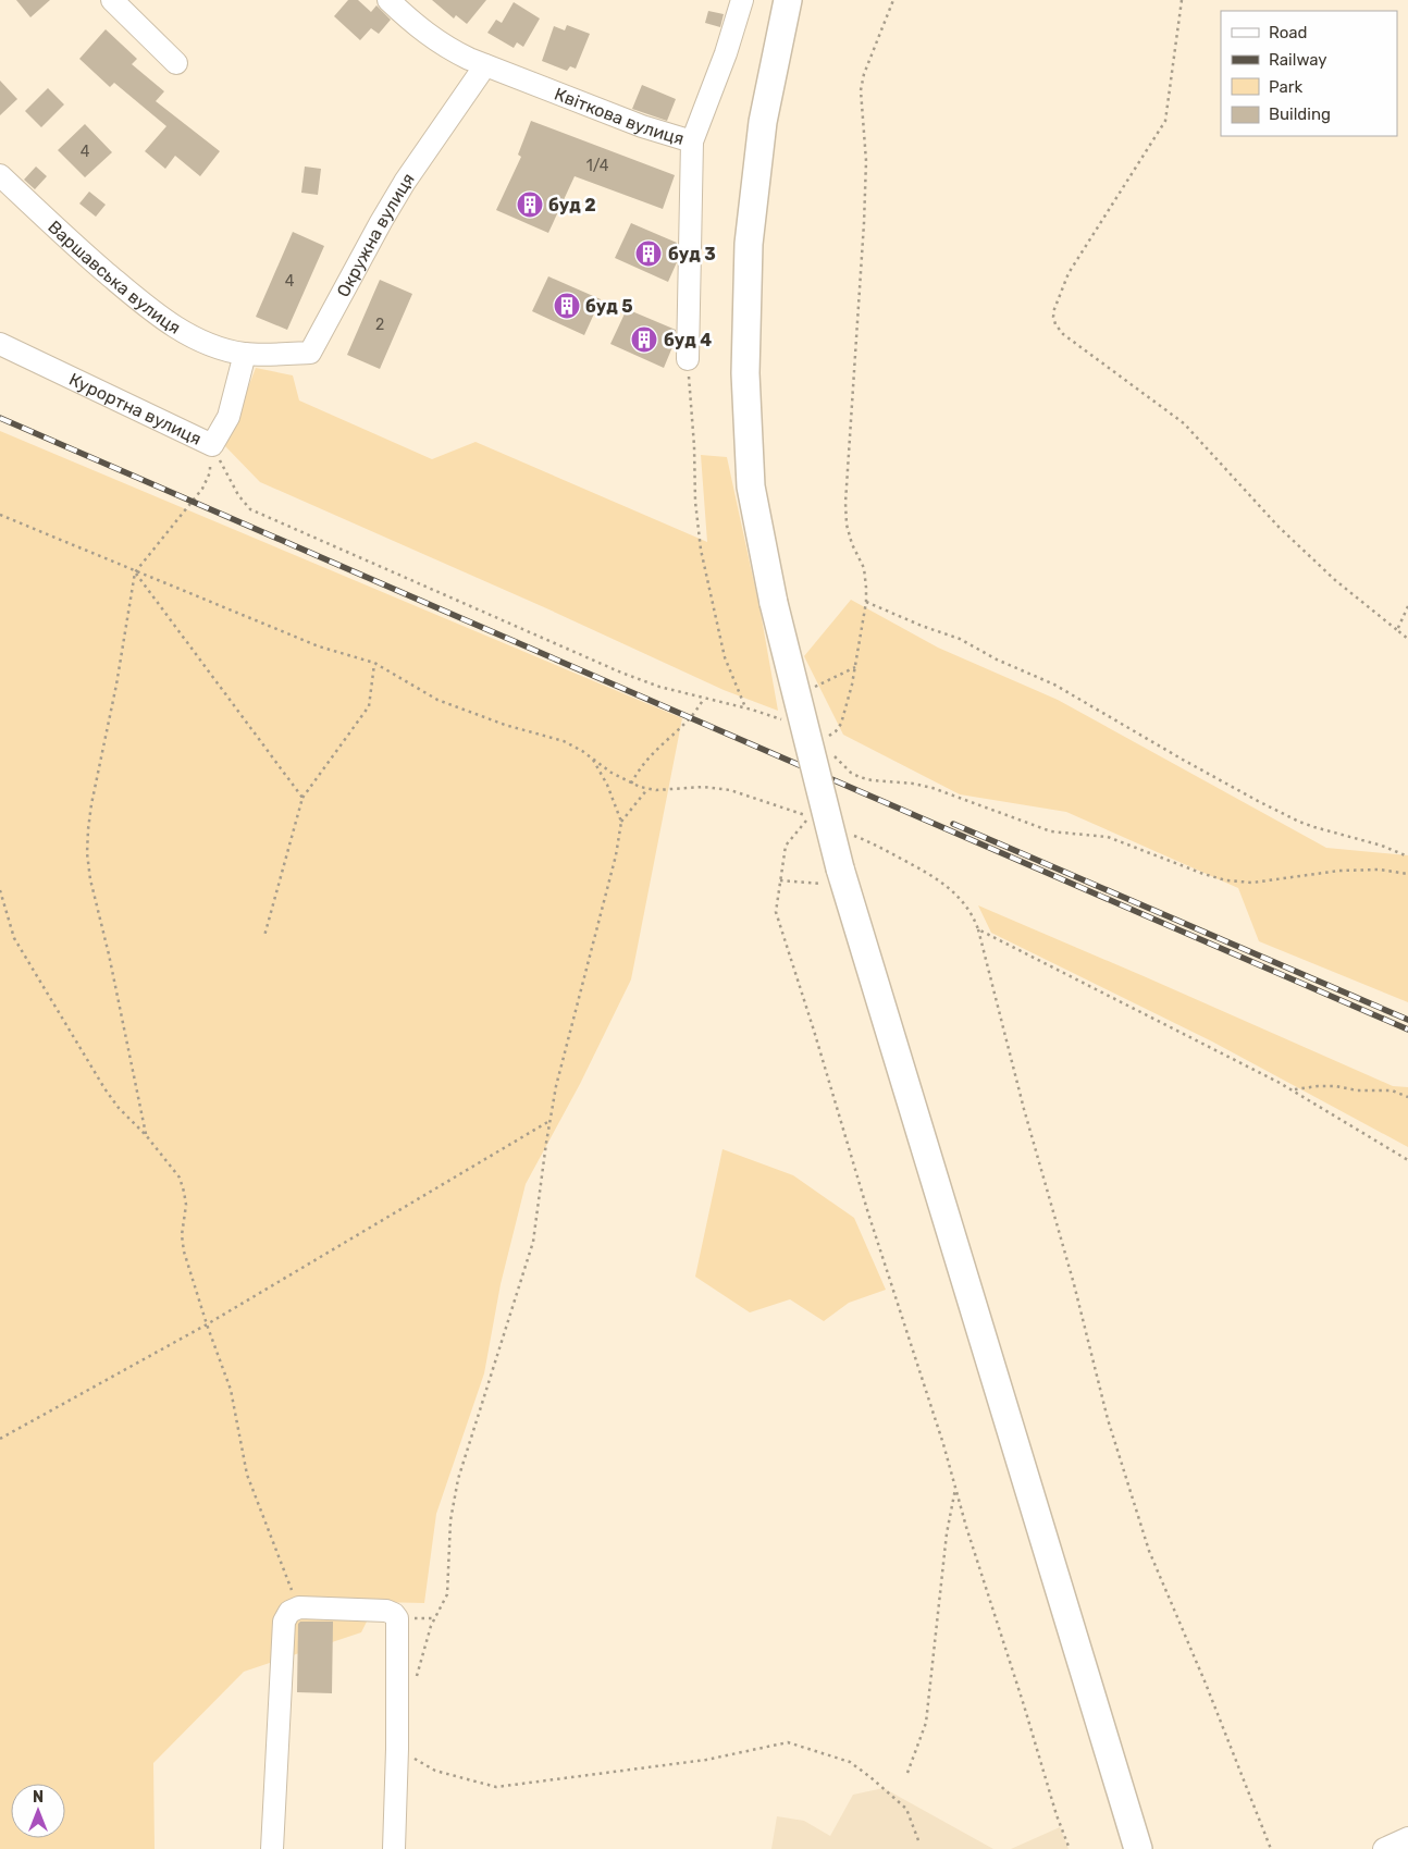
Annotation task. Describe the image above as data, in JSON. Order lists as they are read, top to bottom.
{
  "streets": {
    "street": [
      "Квіткова вулиця",
      "Окружна вулиця",
      "Варшавська вулиця",
      "Курортна вулиця"
    ]
  },
  "crossings": [
    ["Квіткова вулиця", "Окружна вулиця"],
    ["Окружна вулиця", "Варшавська вулиця"],
    ["Окружна вулиця", "Курортна вулиця"],
    ["Варшавська вулиця", "Курортна вулиця"]
  ],
  "places": {
    "building": [
      "буд 2",
      "буд 3",
      "буд 5",
      "буд 4"
    ]
  },
  "house_numbers": [
    "4",
    "1/4",
    "4",
    "2"
  ],
  "legend": [
    "Road",
    "Railway",
    "Park",
    "Building"
  ],
  "north": "top"
}
